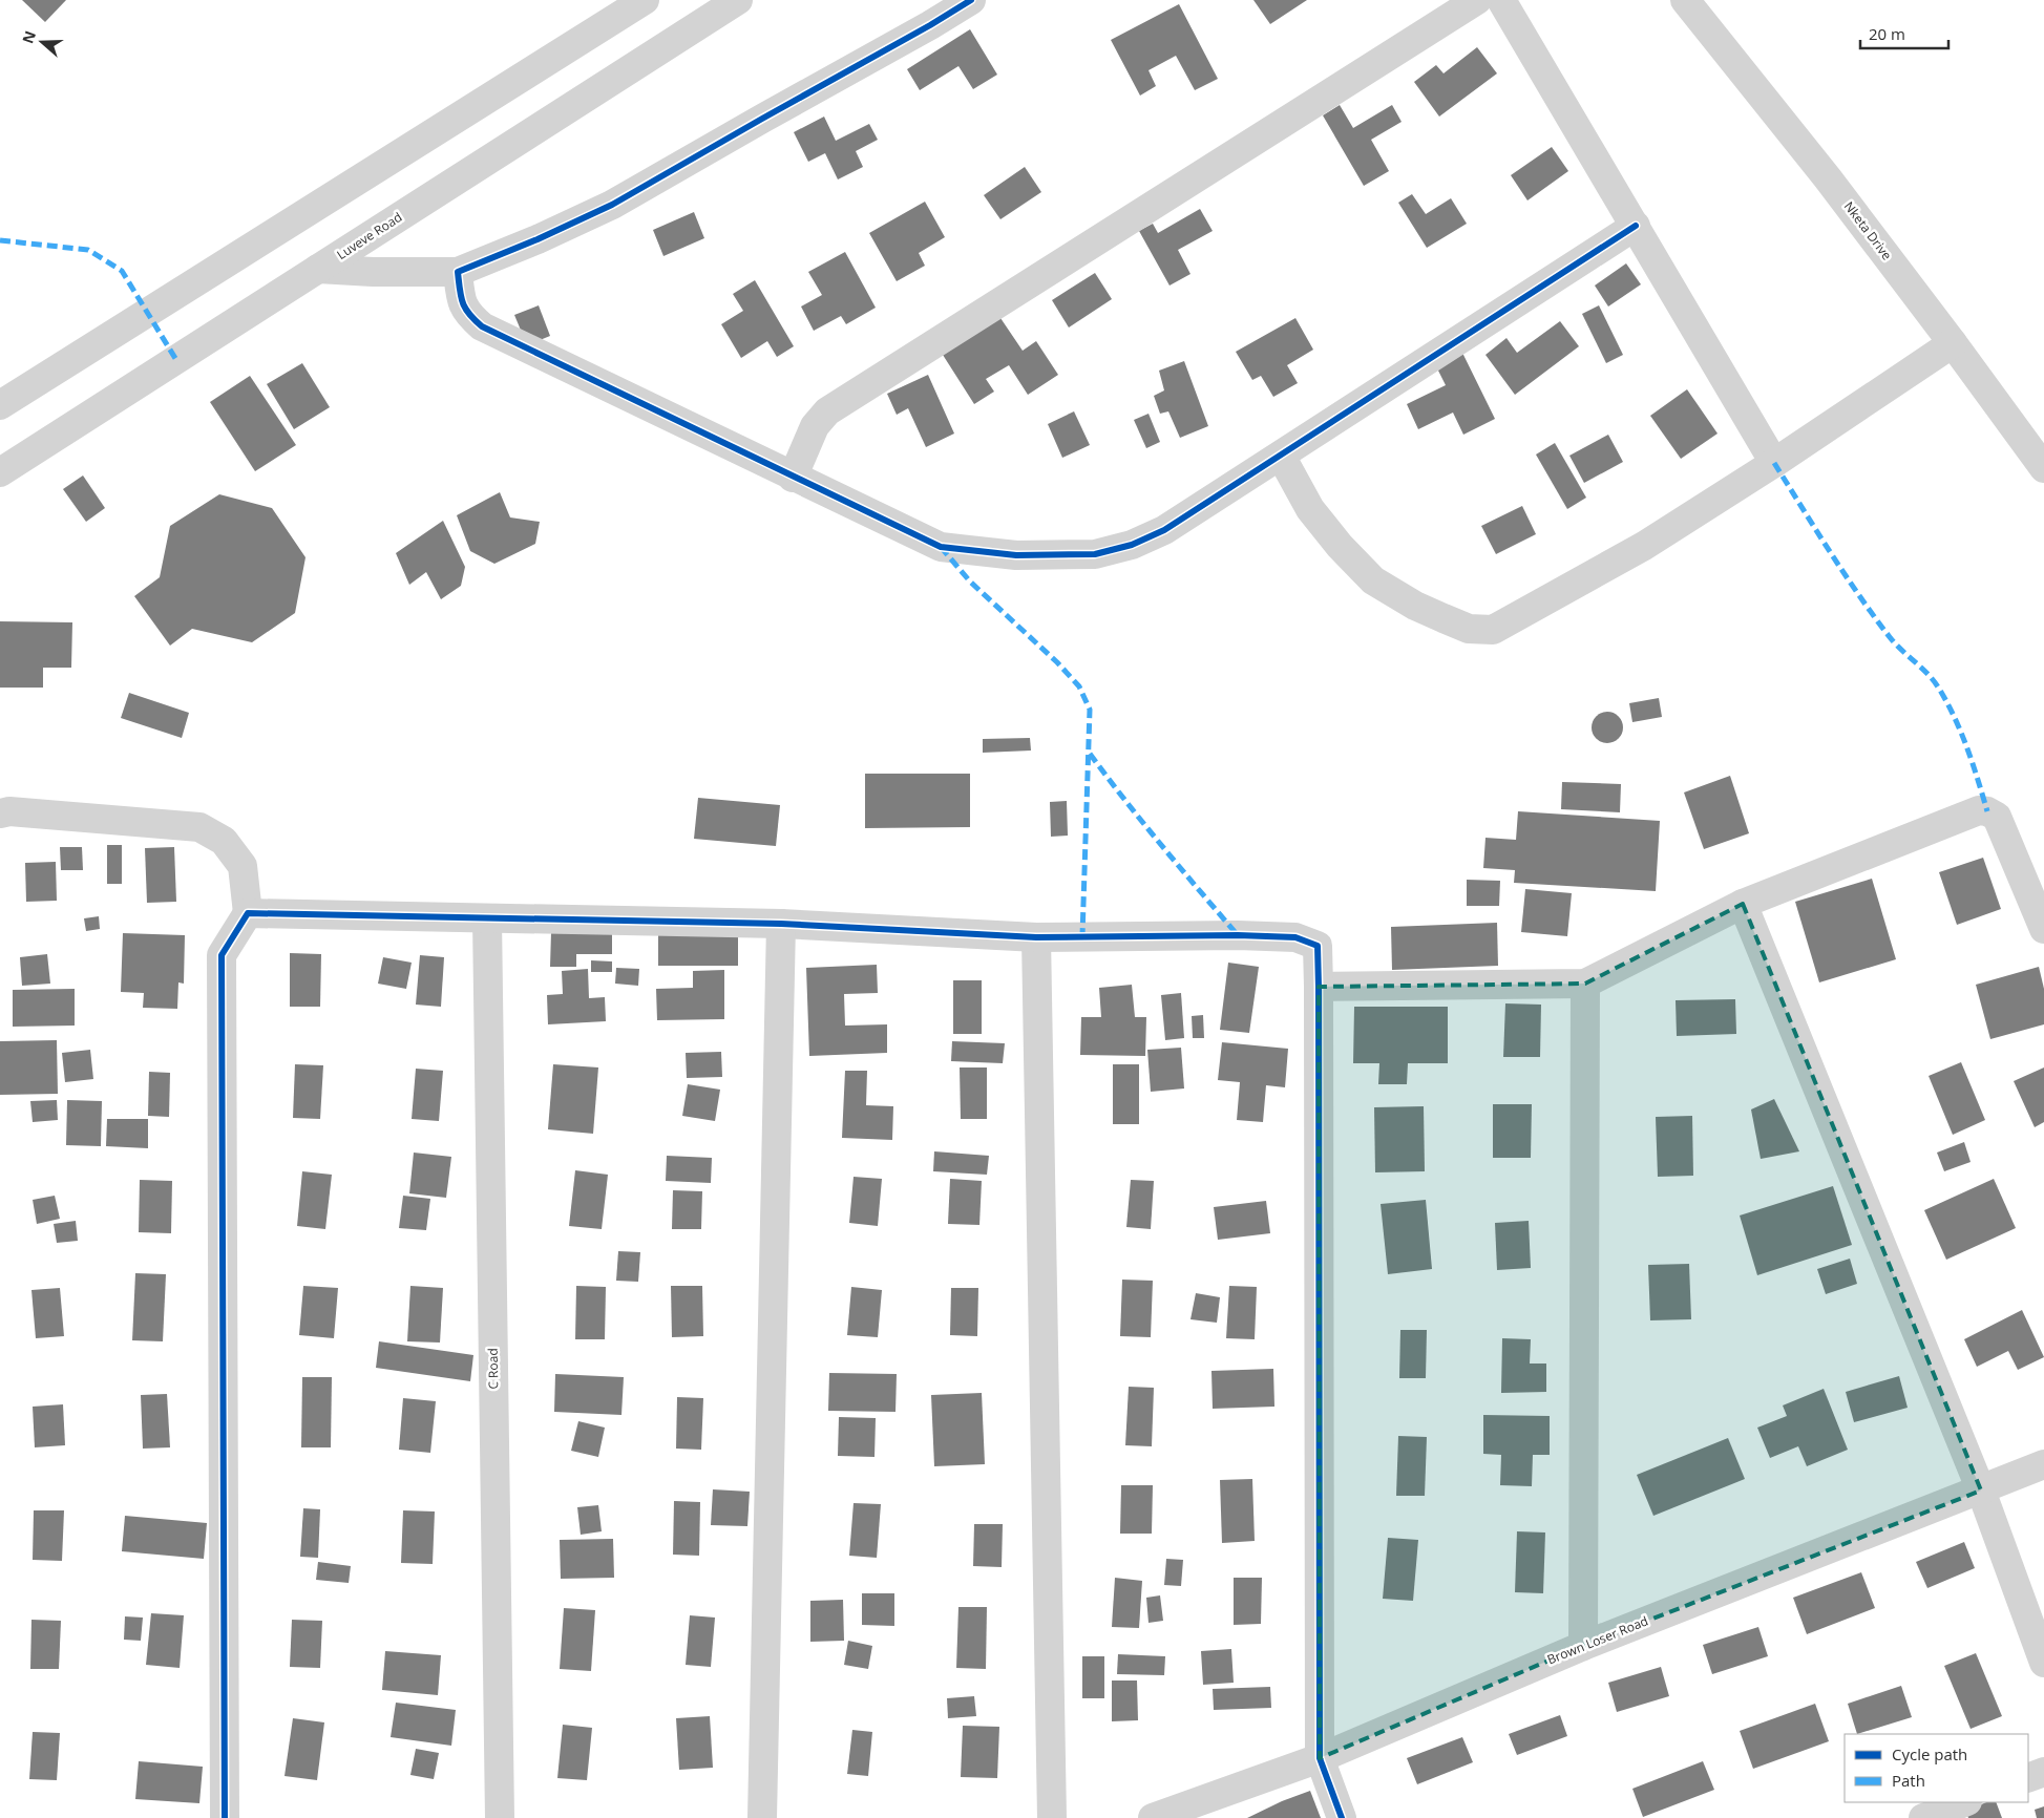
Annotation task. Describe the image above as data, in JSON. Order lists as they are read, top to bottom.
{
  "streets": {
    "street": [
      "Nketa Drive",
      "Luveve Road",
      "C Road",
      "Brown Loser Road"
    ]
  },
  "legend": ["Cycle path", "Path"],
  "scale_bar": "20 m",
  "north": "left"
}
